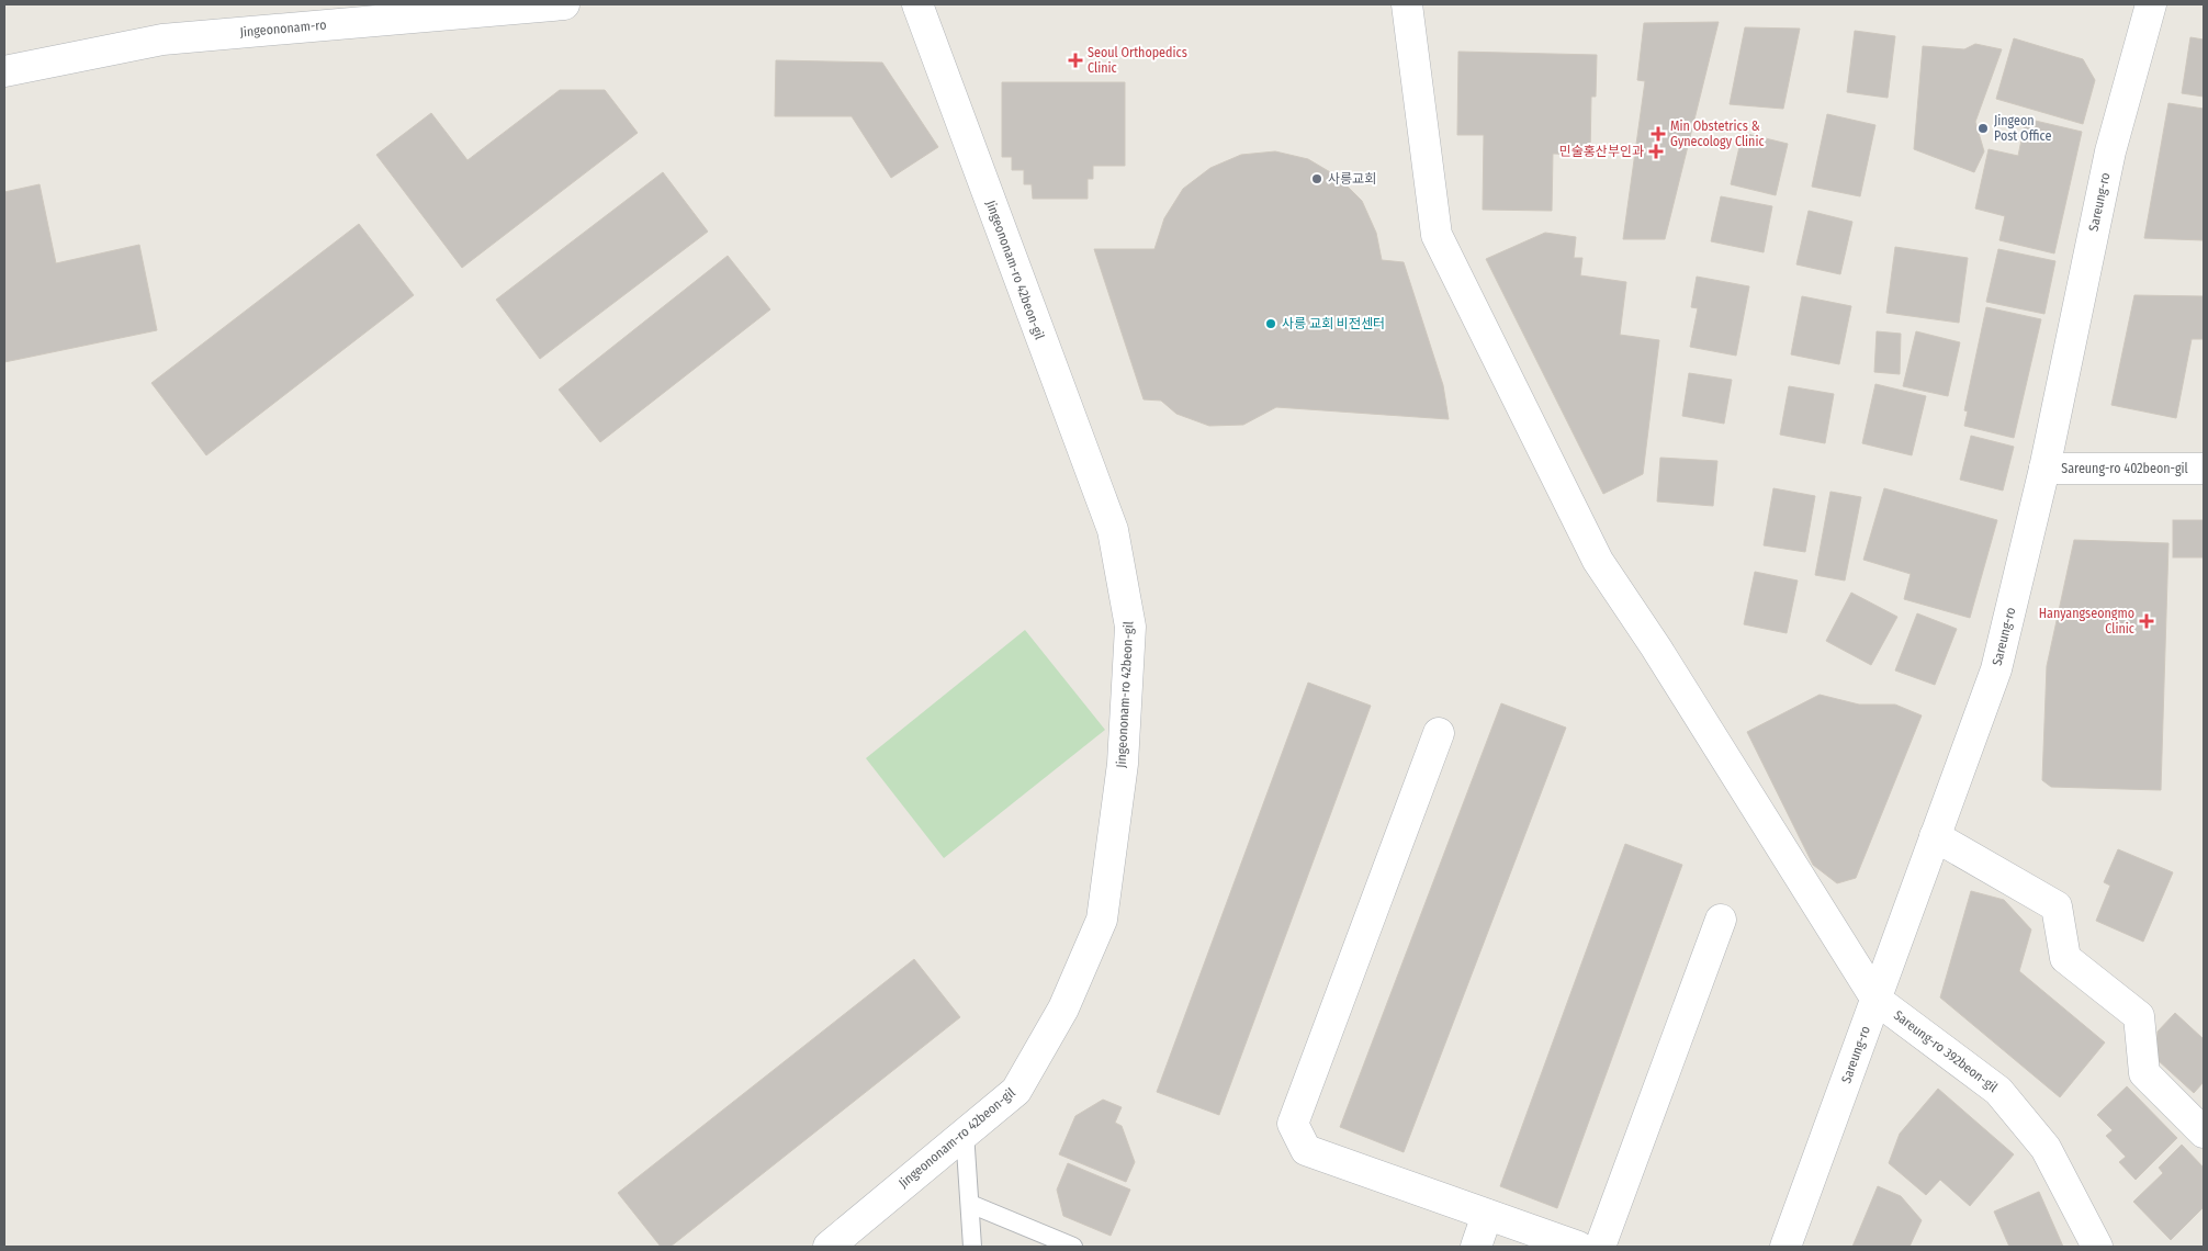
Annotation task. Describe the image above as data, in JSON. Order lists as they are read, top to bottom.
{
  "streets": {
    "street": [
      "Jingeononam-ro",
      "Sareung-ro",
      "Jingeononam-ro 42beon-gil",
      "Sareung-ro 402beon-gil",
      "Sareung-ro 392beon-gil"
    ]
  },
  "crossings": [
    ["Sareung-ro", "Sareung-ro 402beon-gil"],
    ["Sareung-ro", "Sareung-ro 392beon-gil"]
  ],
  "places": {
    "health": [
      "Seoul Orthopedics Clinic",
      "Min Obstetrics & Gynecology Clinic",
      "민술홍산부인과",
      "Hanyangseongmo Clinic"
    ],
    "other": ["Jingeon Post Office", "사릉교회", "사릉 교회 비전센터"]
  }
}
